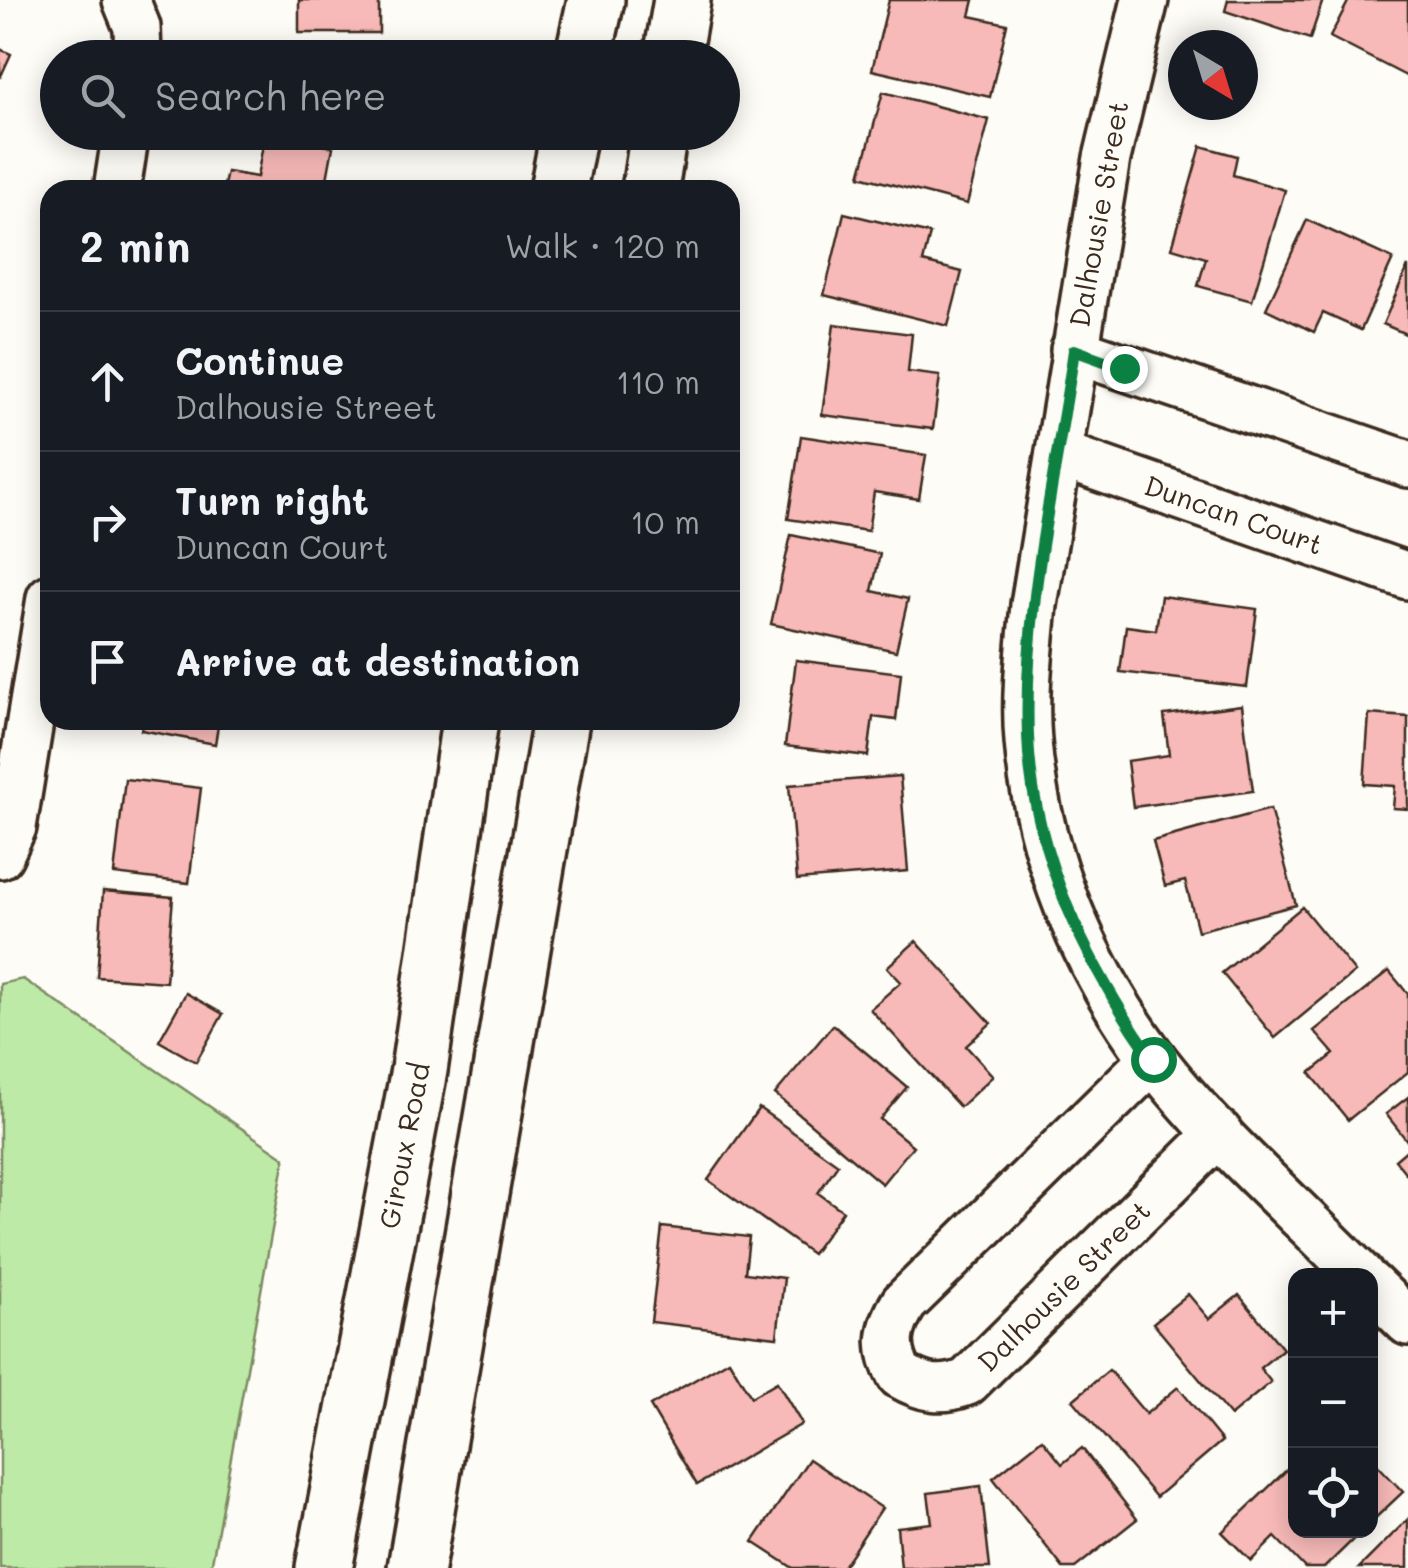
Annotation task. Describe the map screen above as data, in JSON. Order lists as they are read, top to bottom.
{
  "streets": {
    "main road": ["Giroux Road"],
    "street": ["Dalhousie Street", "Duncan Court"]
  },
  "crossings": [
    ["Dalhousie Street", "Duncan Court"]
  ],
  "north": "bottom right",
  "page": {
    "search": "Search here",
    "heading": ["2 min", "Walk · 120 m"],
    "list": [
      ["Continue", "Dalhousie Street", "110 m"],
      ["Turn right", "Duncan Court", "10 m"],
      "Arrive at destination"
    ],
    "map_buttons": ["+", "−"]
  }
}
